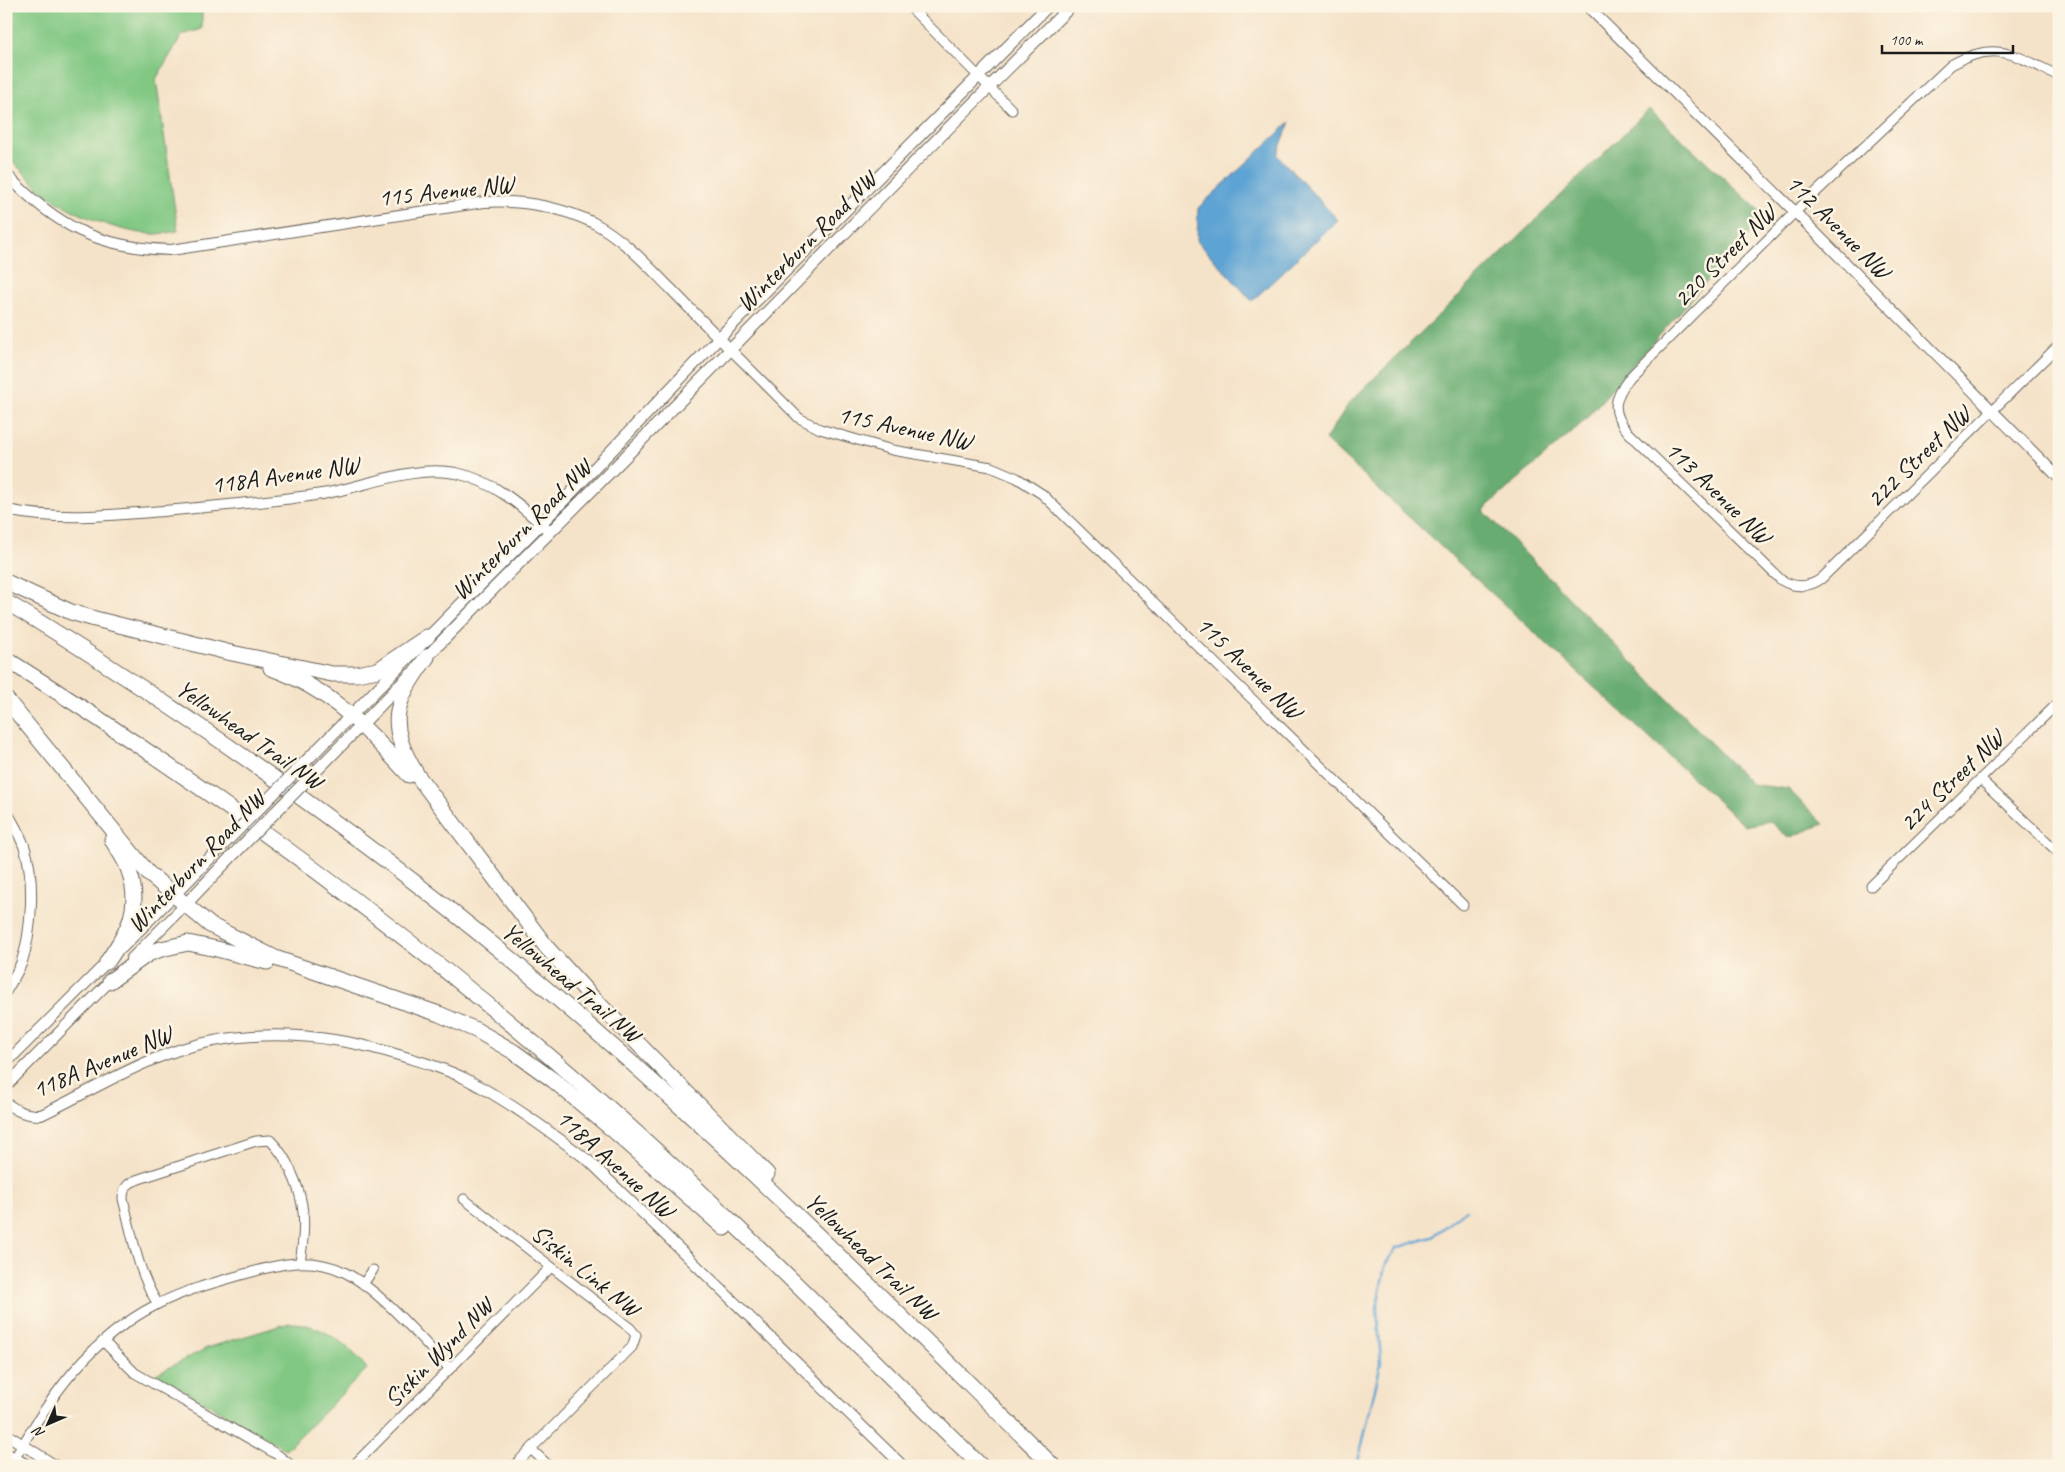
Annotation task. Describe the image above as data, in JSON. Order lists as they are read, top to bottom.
{
  "streets": {
    "highway": ["Yellowhead Trail NW"],
    "main road": ["Winterburn Road NW"],
    "street": [
      "115 Avenue NW",
      "112 Avenue NW",
      "220 Street NW",
      "222 Street NW",
      "118A Avenue NW",
      "113 Avenue NW",
      "224 Street NW",
      "Siskin Link NW",
      "Siskin Wynd NW"
    ]
  },
  "crossings": [
    ["115 Avenue NW", "Winterburn Road NW"],
    ["112 Avenue NW", "220 Street NW"],
    ["112 Avenue NW", "222 Street NW"],
    ["Winterburn Road NW", "118A Avenue NW"],
    ["220 Street NW", "113 Avenue NW"],
    ["222 Street NW", "113 Avenue NW"],
    ["Siskin Link NW", "Siskin Wynd NW"]
  ],
  "scale_bar": "100 m",
  "north": "bottom left"
}
